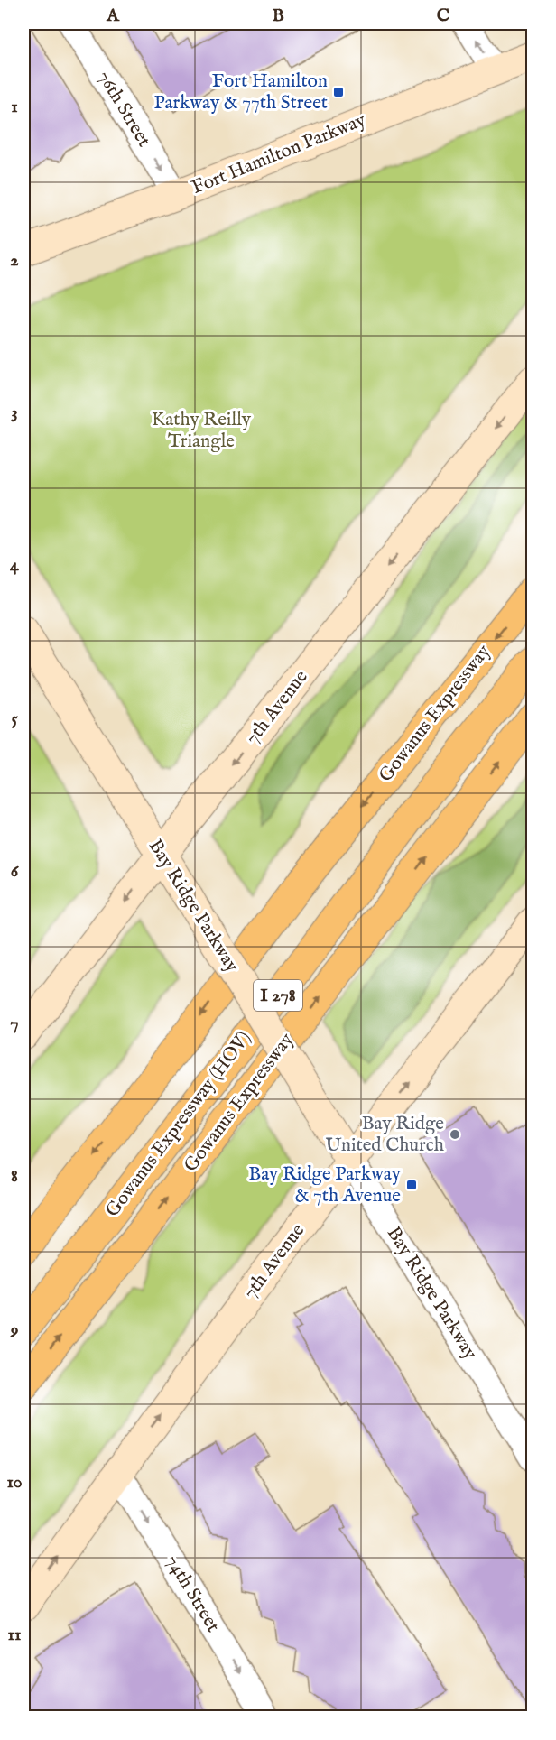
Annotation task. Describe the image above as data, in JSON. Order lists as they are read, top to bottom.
{
  "streets": {
    "highway": ["Gowanus Expressway", "I 278", "Gowanus Expressway (HOV)"],
    "main road": ["Fort Hamilton Parkway", "7th Avenue", "Bay Ridge Parkway"],
    "street": ["76th Street", "74th Street"]
  },
  "crossings": [
    ["76th Street", "Fort Hamilton Parkway"],
    ["7th Avenue", "Bay Ridge Parkway"],
    ["7th Avenue", "74th Street"]
  ],
  "one_way": ["76th Street", "74th Street"],
  "parks": ["Kathy Reilly Triangle"],
  "places": {
    "transit": ["Fort Hamilton Parkway & 77th Street", "Bay Ridge Parkway & 7th Avenue"],
    "other": ["Bay Ridge United Church"]
  },
  "grid": {
    "columns": ["A", "B", "C"],
    "rows": [
      "1",
      "2",
      "3",
      "4",
      "5",
      "6",
      "7",
      "8",
      "9",
      "10",
      "11"
    ]
  }
}
